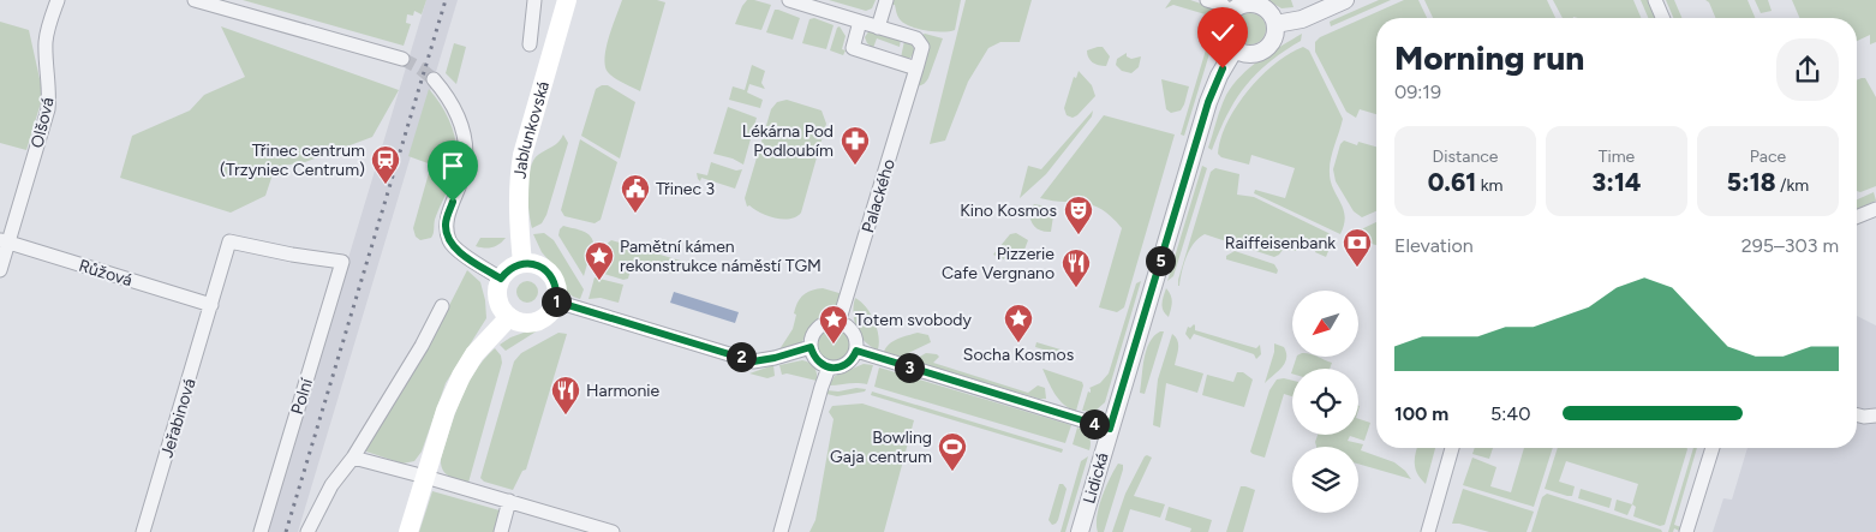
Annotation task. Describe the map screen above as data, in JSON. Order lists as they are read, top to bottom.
{
  "streets": {
    "main road": ["Jablunkovská"],
    "street": [
      "Olšová",
      "Palackého",
      "Růžová",
      "Polní",
      "Jeřabinová",
      "Lidická"
    ]
  },
  "crossings": [
    ["Olšová", "Růžová"],
    ["Růžová", "Jeřabinová"],
    ["Polní", "Jeřabinová"]
  ],
  "places": {
    "pharmacy": ["Lékárna Pod Podloubím"],
    "station": ["Třinec centrum (Trzyniec Centrum)"],
    "public building": ["Třinec 3"],
    "theatre": ["Kino Kosmos"],
    "bank": ["Raiffeisenbank"],
    "place": ["Pamětní kámen rekonstrukce náměstí TGM", "Socha Kosmos", "Totem svobody"],
    "restaurant": ["Pizzerie Cafe Vergnano", "Harmonie"],
    "sports": ["Bowling Gaja centrum"]
  },
  "north": "bottom left",
  "page": {
    "heading": ["Morning run", "09:19"],
    "stats": [
      ["Distance", "0.61 km"],
      ["Time", "3:14"],
      ["Pace", "5:18 /km"]
    ],
    "chart": ["Elevation", "295–303 m"],
    "pins": [
      "5",
      "1",
      "2",
      "3",
      "4"
    ],
    "list": [
      {
        "name": "100 m",
        "note": "5:40"
      }
    ]
  }
}
